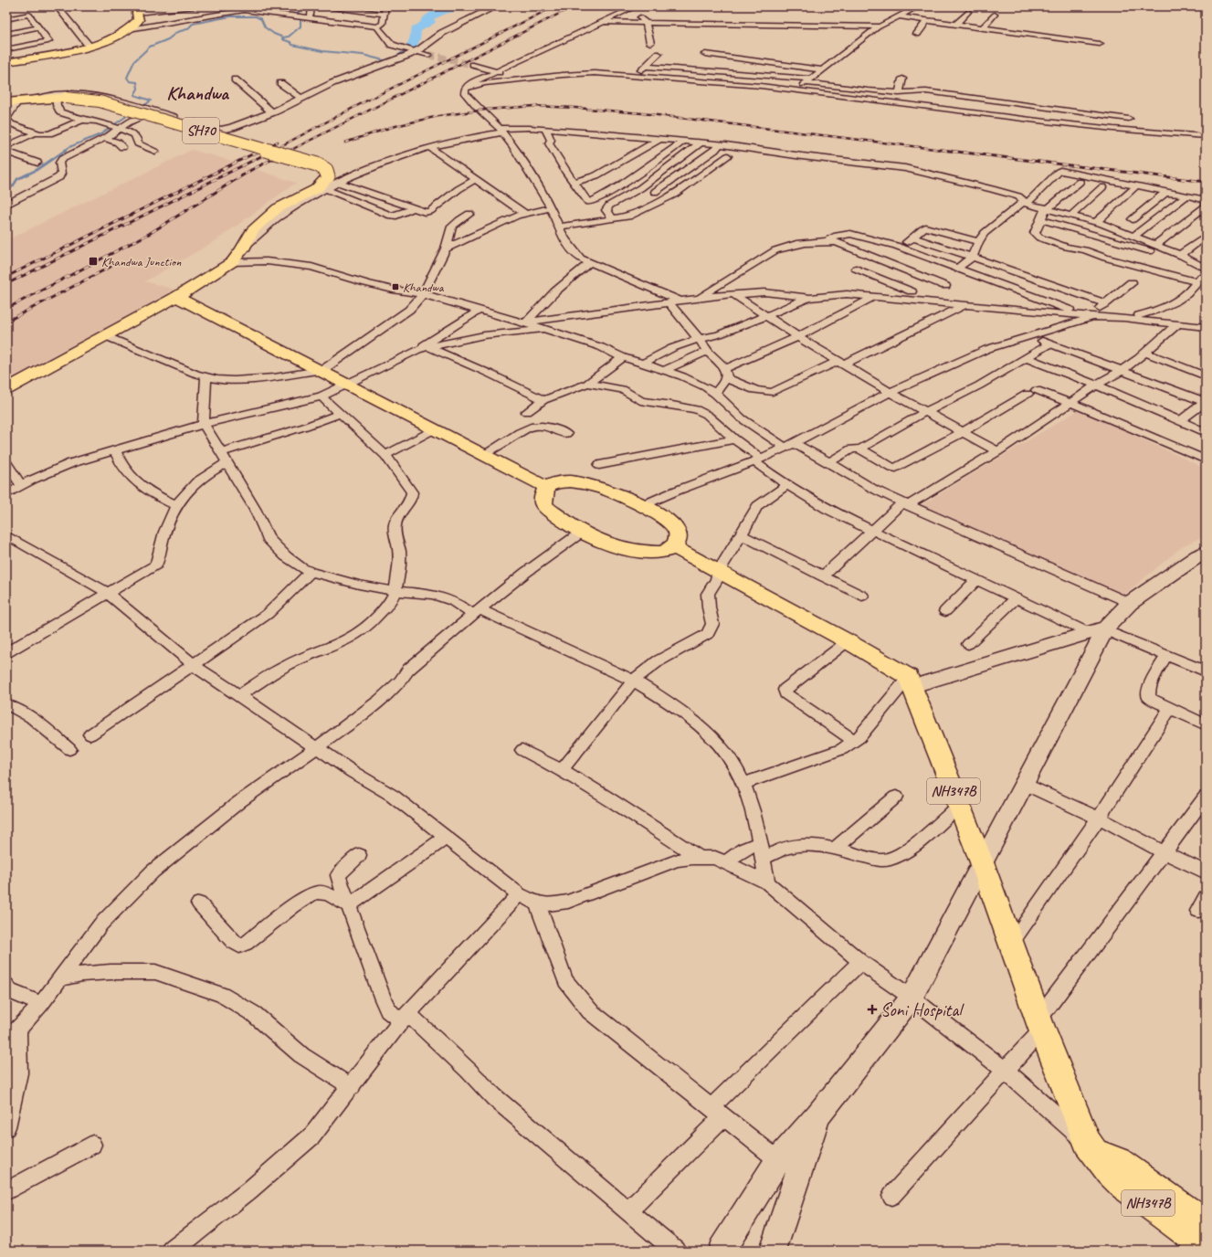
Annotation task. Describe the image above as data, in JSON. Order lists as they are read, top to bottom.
{
  "streets": {
    "main road": ["SH70", "NH347B"]
  },
  "districts": ["Khandwa"],
  "places": {
    "transit": ["Khandwa Junction", "Khandwa"],
    "health": ["Soni Hospital"]
  }
}
